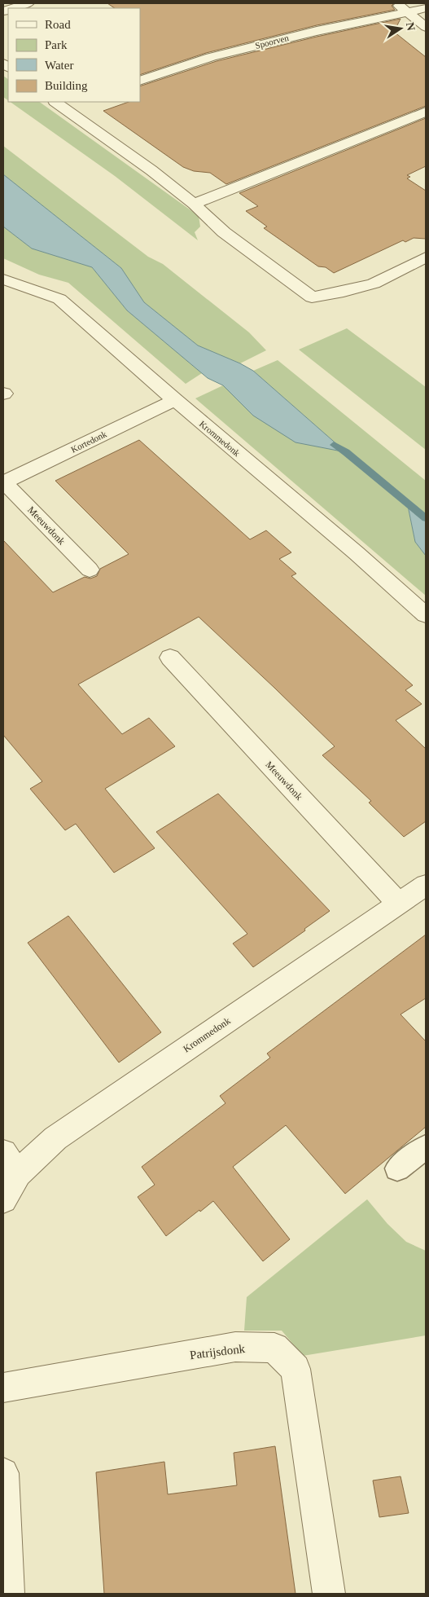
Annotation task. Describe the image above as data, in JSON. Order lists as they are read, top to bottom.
{
  "streets": {
    "street": [
      "Spoorven",
      "Krommedonk",
      "Kortedonk",
      "Meeuwdonk",
      "Patrijsdonk"
    ]
  },
  "crossings": [
    ["Krommedonk", "Kortedonk"],
    ["Krommedonk", "Meeuwdonk"],
    ["Kortedonk", "Meeuwdonk"]
  ],
  "legend": [
    "Road",
    "Park",
    "Water",
    "Building"
  ],
  "north": "right"
}
